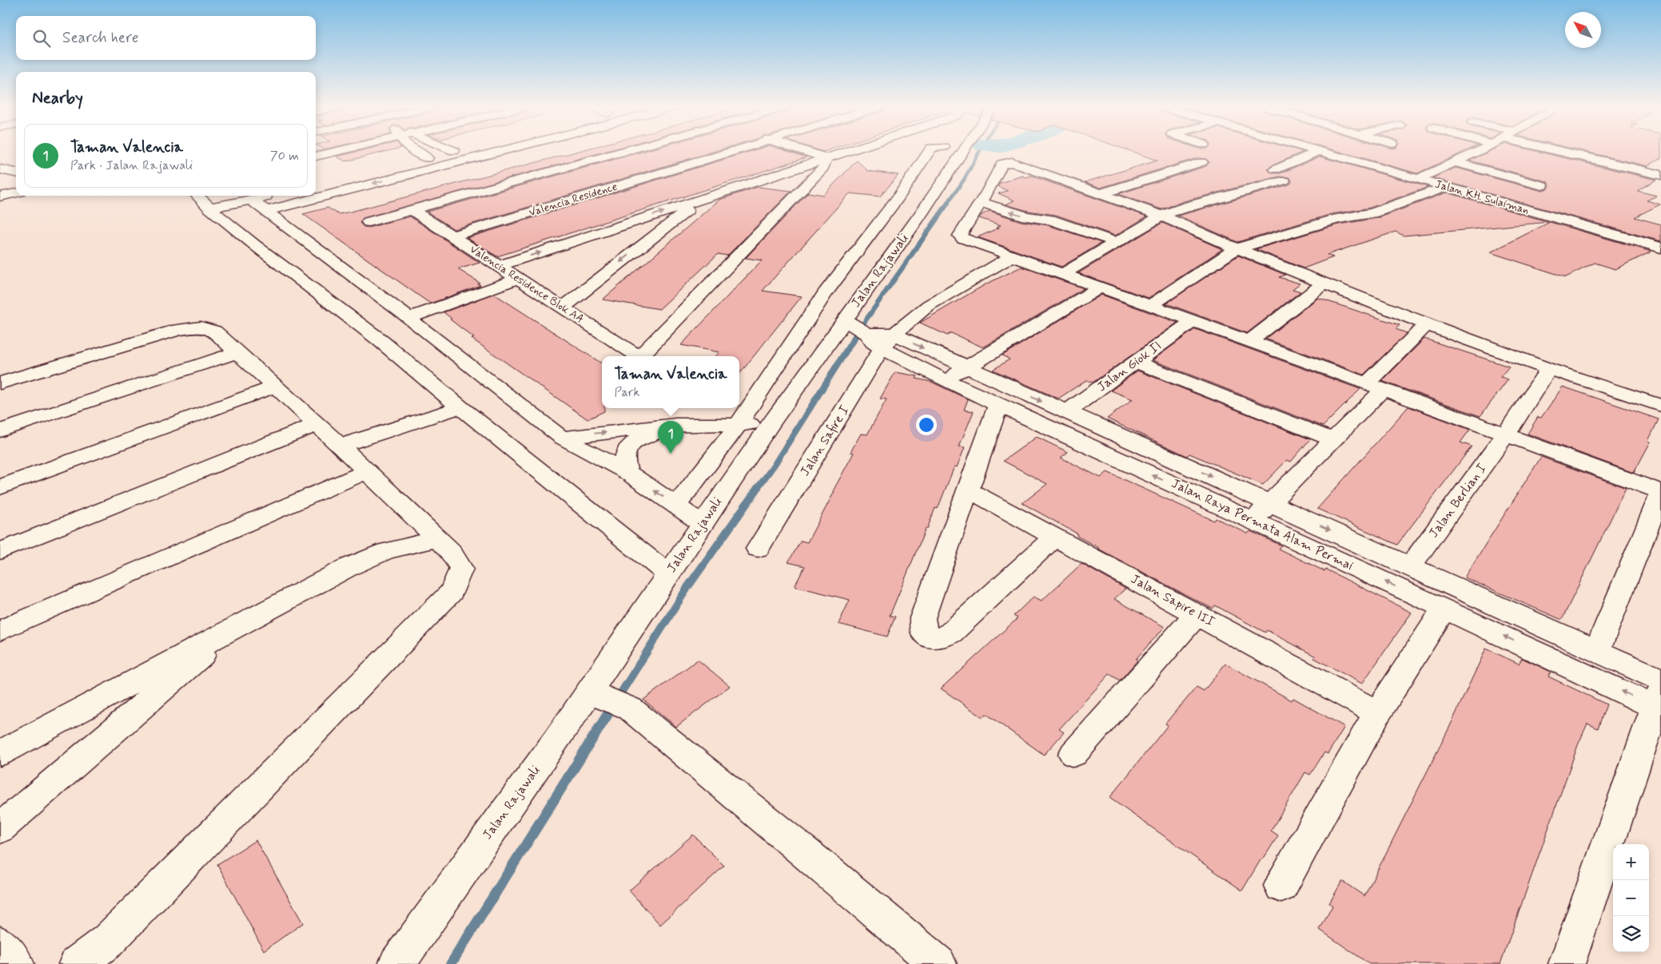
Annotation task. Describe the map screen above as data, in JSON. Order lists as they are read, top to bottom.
{
  "streets": {
    "street": [
      "Jalan KH. Sulaiman",
      "Valencia Residence",
      "Jalan Rajawali",
      "Valencia Residence Blok AA",
      "Jalan Giok II",
      "Jalan Safire I",
      "Jalan Berlian I",
      "Jalan Raya Permata Alam Permai",
      "Jalan Sapire III"
    ]
  },
  "crossings": [
    ["Valencia Residence", "Valencia Residence Blok AA"],
    ["Jalan Rajawali", "Jalan Safire I"],
    ["Jalan Rajawali", "Jalan Raya Permata Alam Permai"],
    ["Jalan Giok II", "Jalan Raya Permata Alam Permai"],
    ["Jalan Safire I", "Jalan Raya Permata Alam Permai"],
    ["Jalan Berlian I", "Jalan Raya Permata Alam Permai"]
  ],
  "north": "top left",
  "page": {
    "search": "Search here",
    "heading": "Nearby",
    "list": [
      {
        "mark": "1",
        "name": "Taman Valencia",
        "note": "Park · Jalan Rajawali",
        "value": "70 m"
      }
    ],
    "popup": ["Taman Valencia", "Park"],
    "pins": "1",
    "map_buttons": ["+", "−"]
  }
}
